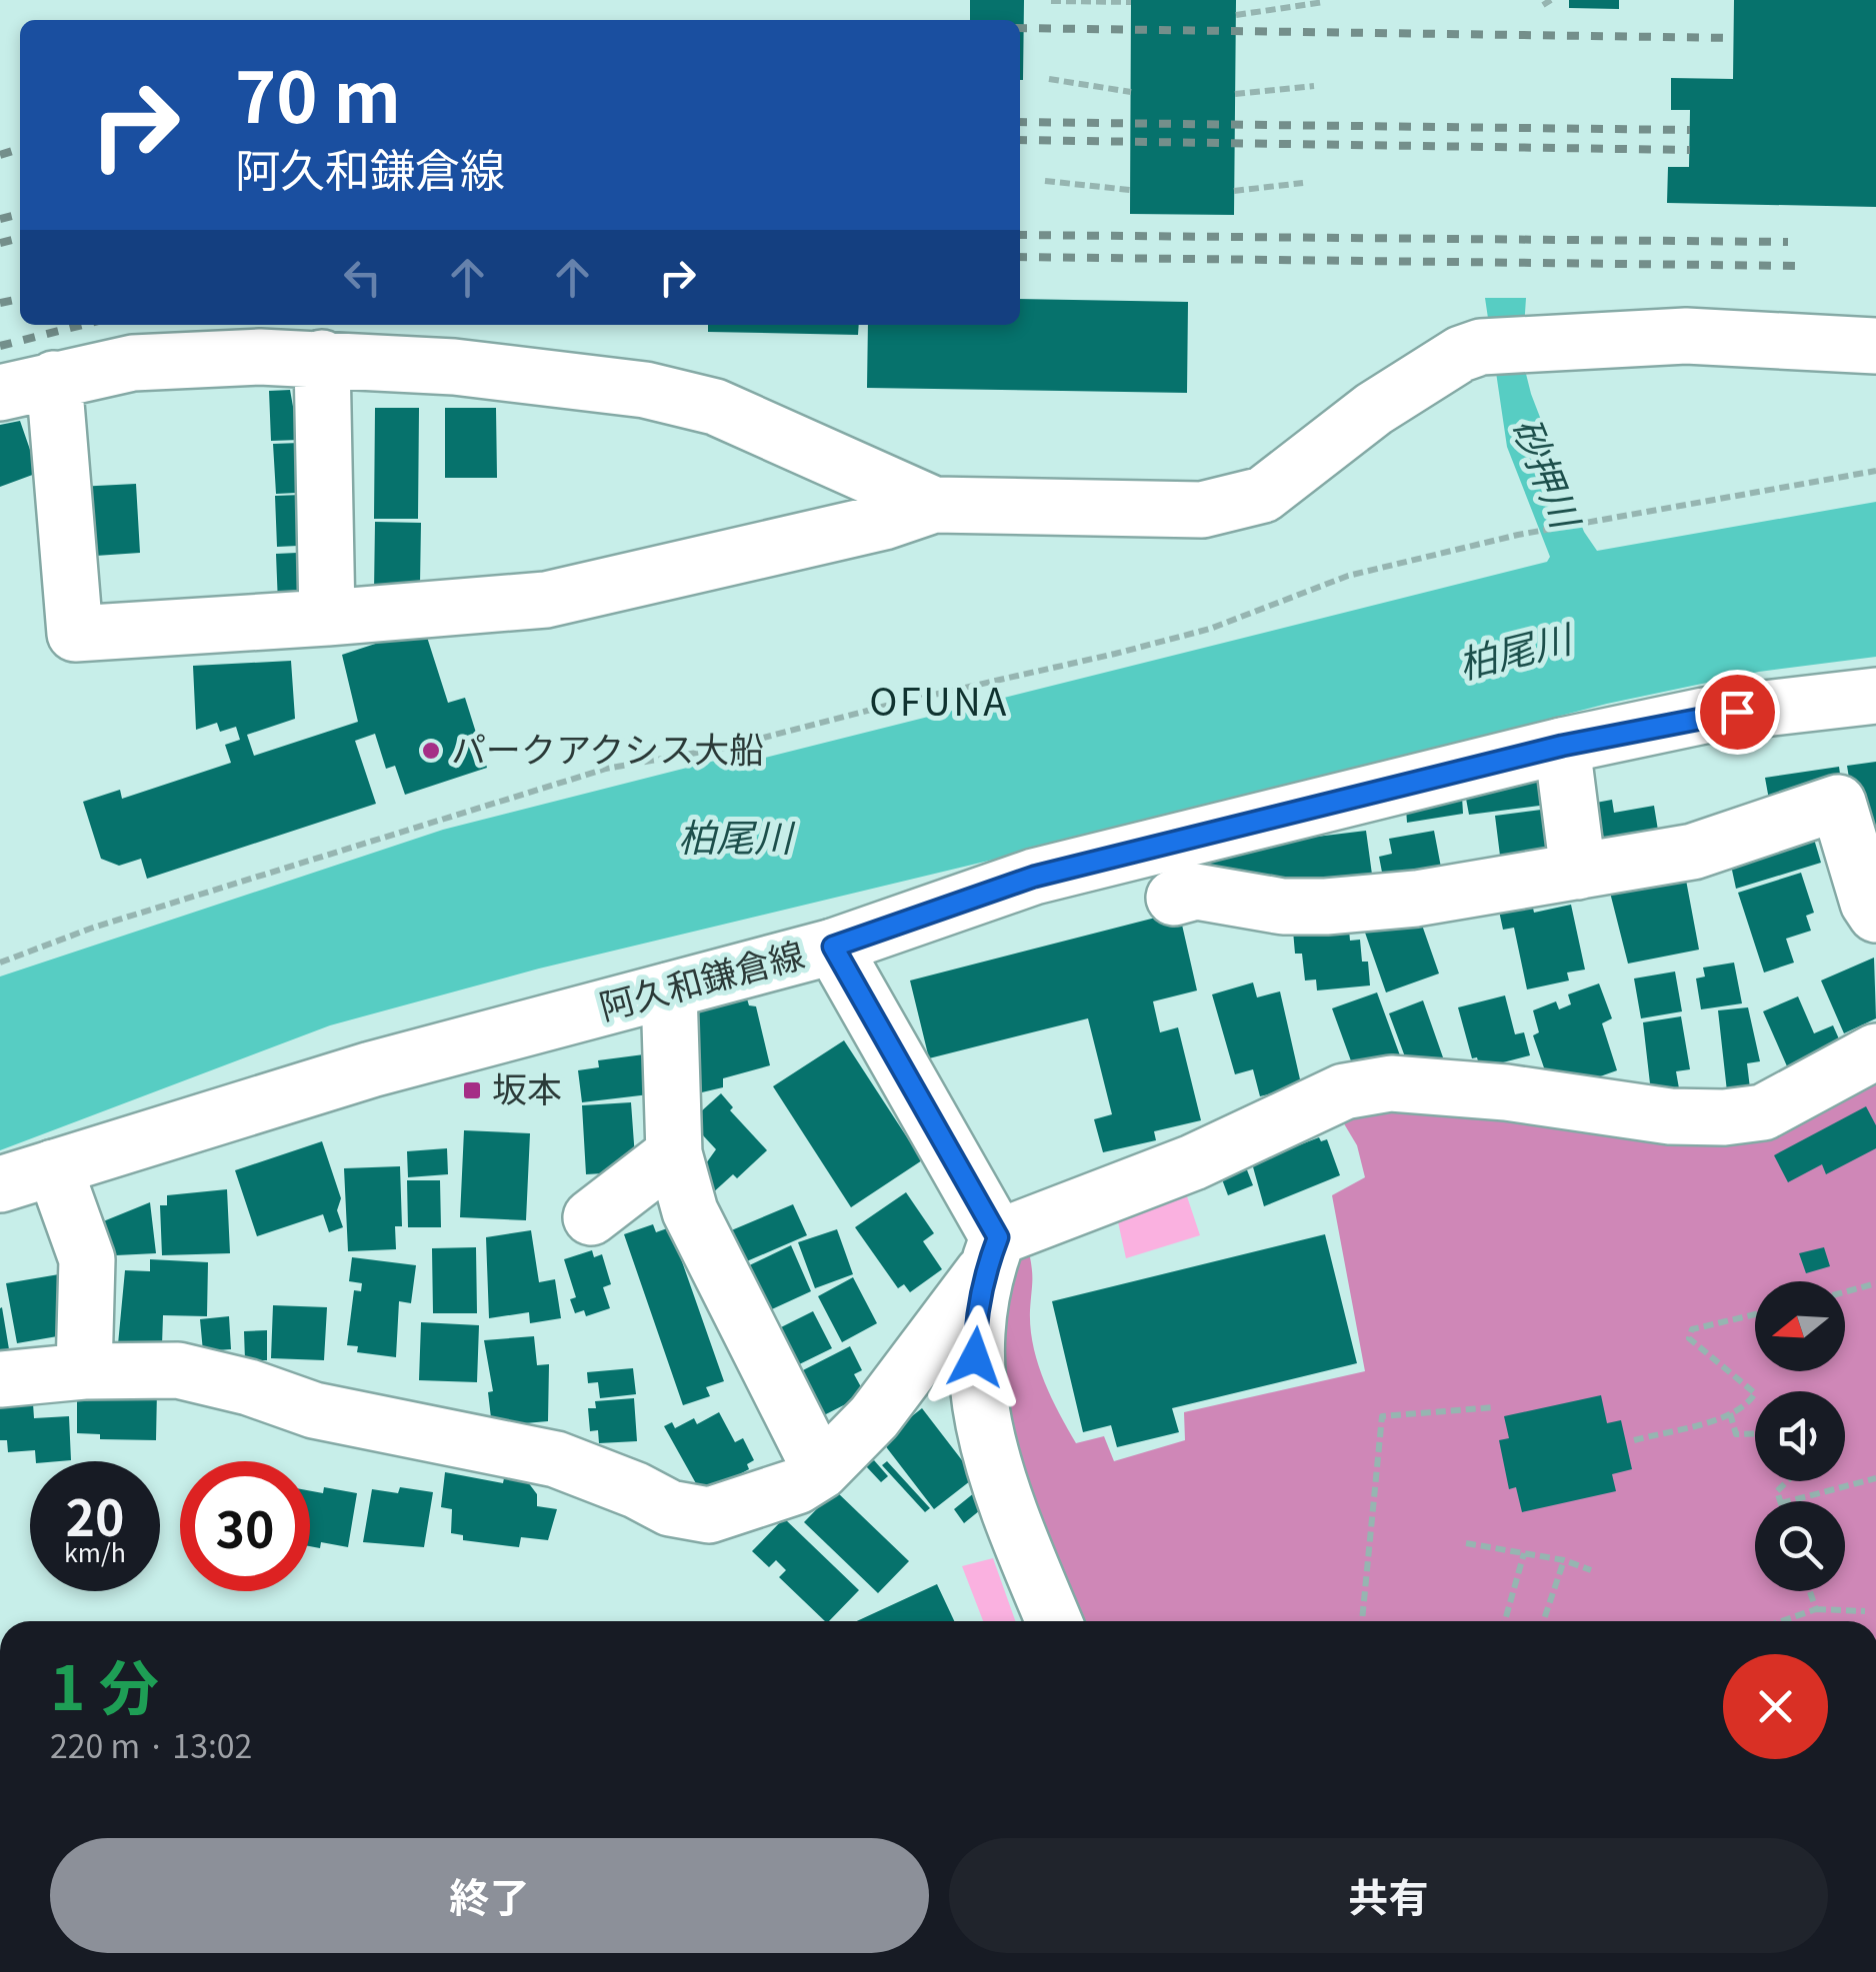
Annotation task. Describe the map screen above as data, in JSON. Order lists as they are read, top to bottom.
{
  "streets": {
    "street": ["阿久和鎌倉線"]
  },
  "districts": ["OFUNA"],
  "water": ["砂押川", "柏尾川"],
  "places": {
    "other": ["パークアクシス大船"],
    "transit": ["坂本"]
  },
  "north": "left",
  "page": {
    "turn": ["70 m", "阿久和鎌倉線"],
    "speed": "20 km/h",
    "limit": "30",
    "heading": ["1 分", "220 m · 13:02"],
    "buttons": ["終了", "共有"]
  }
}
